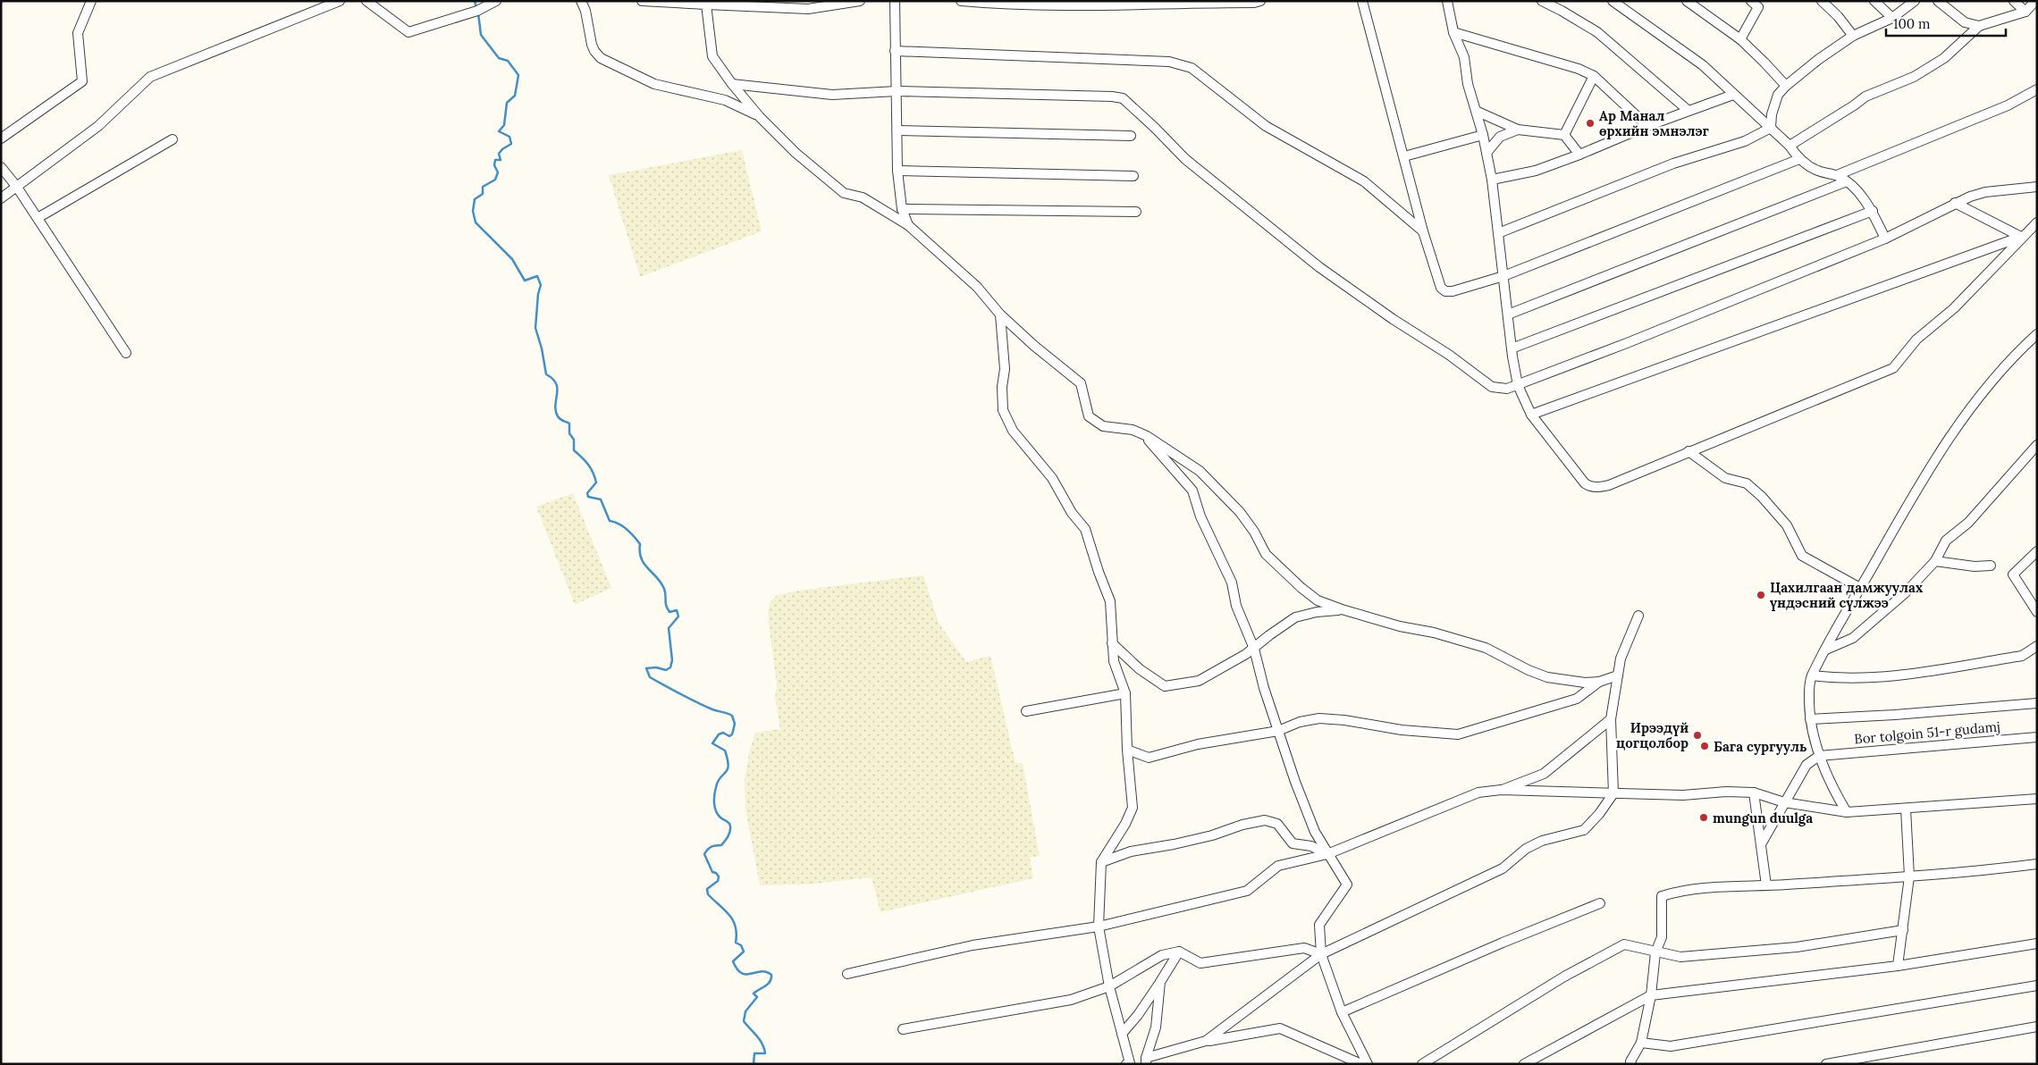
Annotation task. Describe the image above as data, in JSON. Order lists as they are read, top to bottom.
{
  "streets": {
    "street": ["Bor tolgoin 51-r gudamj"]
  },
  "places": [
    "Ар Манал өрхийн эмнэлэг",
    "Цахилгаан дамжуулах үндэсний сүлжээ",
    "Ирээдүй цогцолбор",
    "Бага сургууль",
    "mungun duulga"
  ],
  "scale_bar": "100 m"
}
